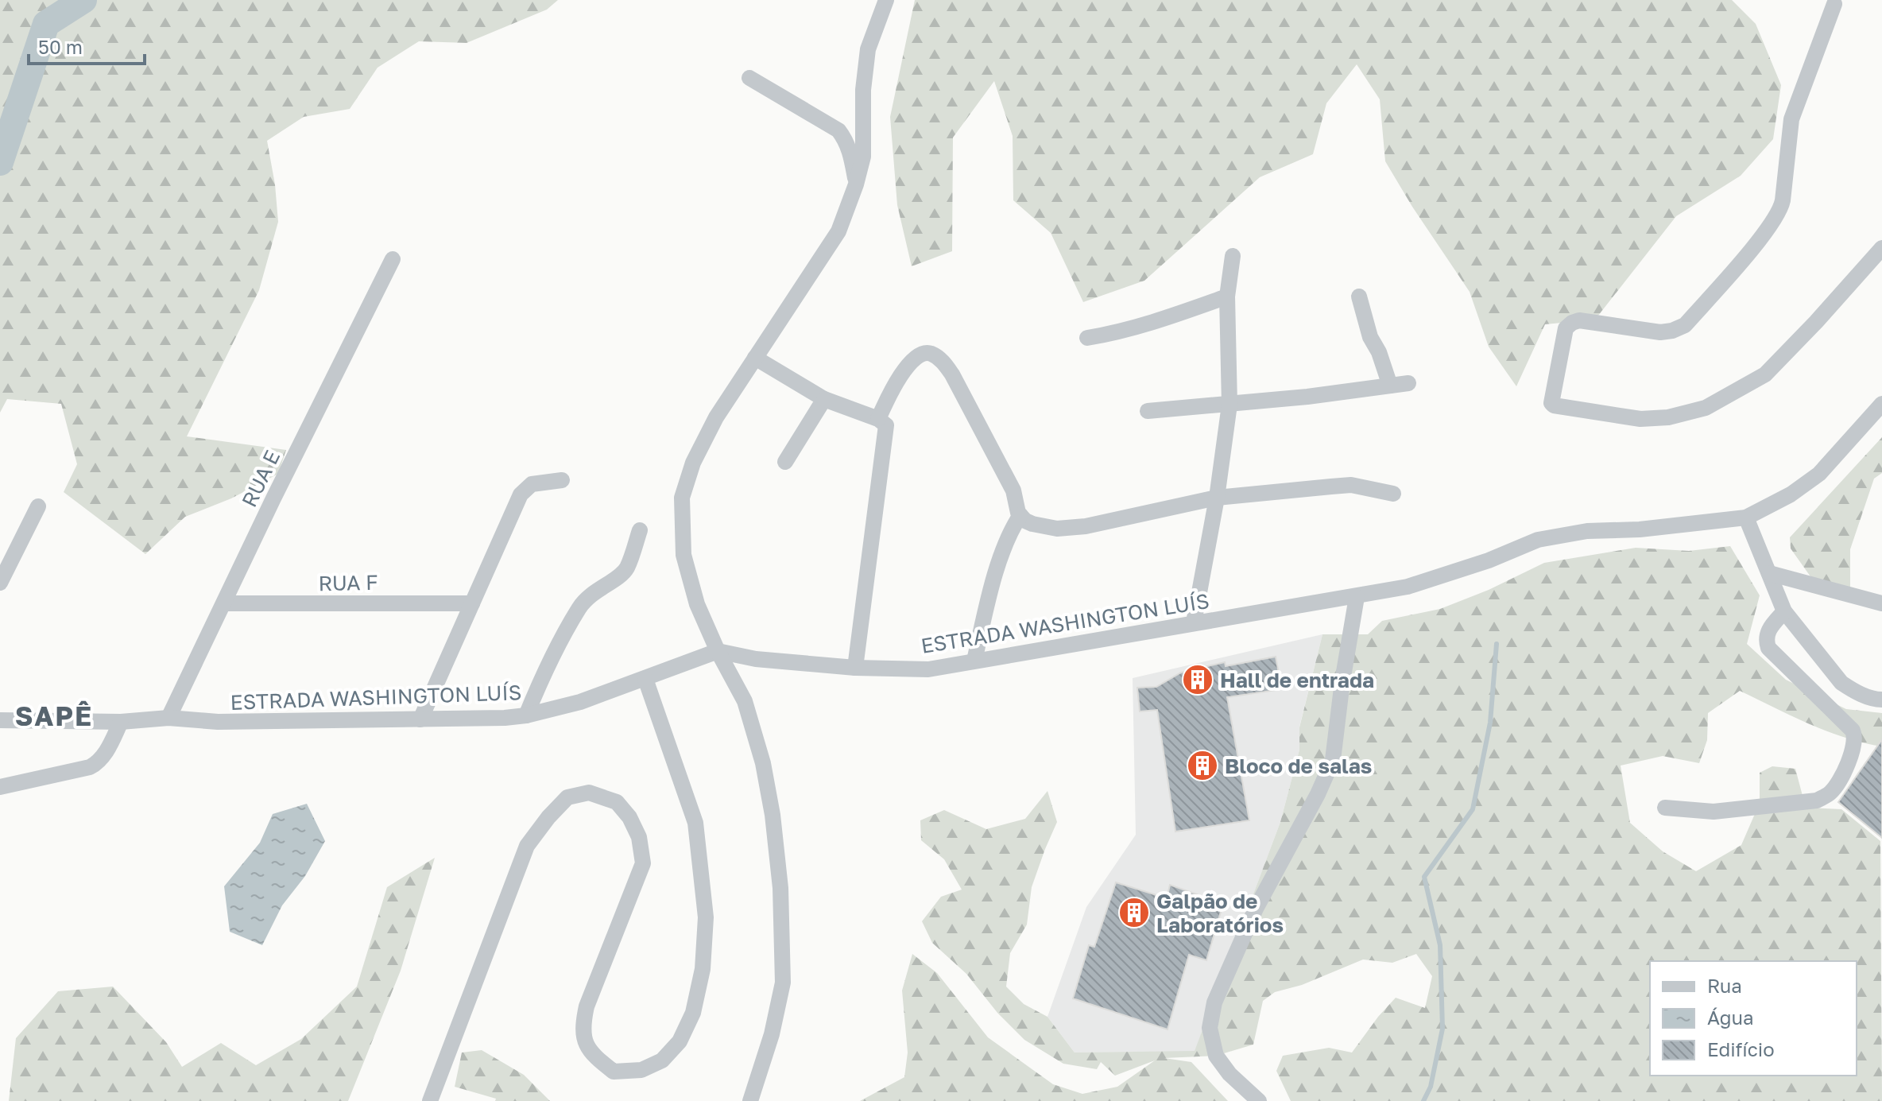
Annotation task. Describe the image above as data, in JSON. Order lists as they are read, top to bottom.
{
  "streets": {
    "street": ["RUA E", "RUA F", "ESTRADA WASHINGTON LUÍS"]
  },
  "crossings": [
    ["RUA E", "RUA F"],
    ["RUA E", "ESTRADA WASHINGTON LUÍS"]
  ],
  "districts": ["SAPÊ"],
  "places": {
    "building": ["Hall de entrada", "Bloco de salas", "Galpão de Laboratórios"]
  },
  "legend": ["Rua", "Água", "Edifício"],
  "scale_bar": "50 m"
}
